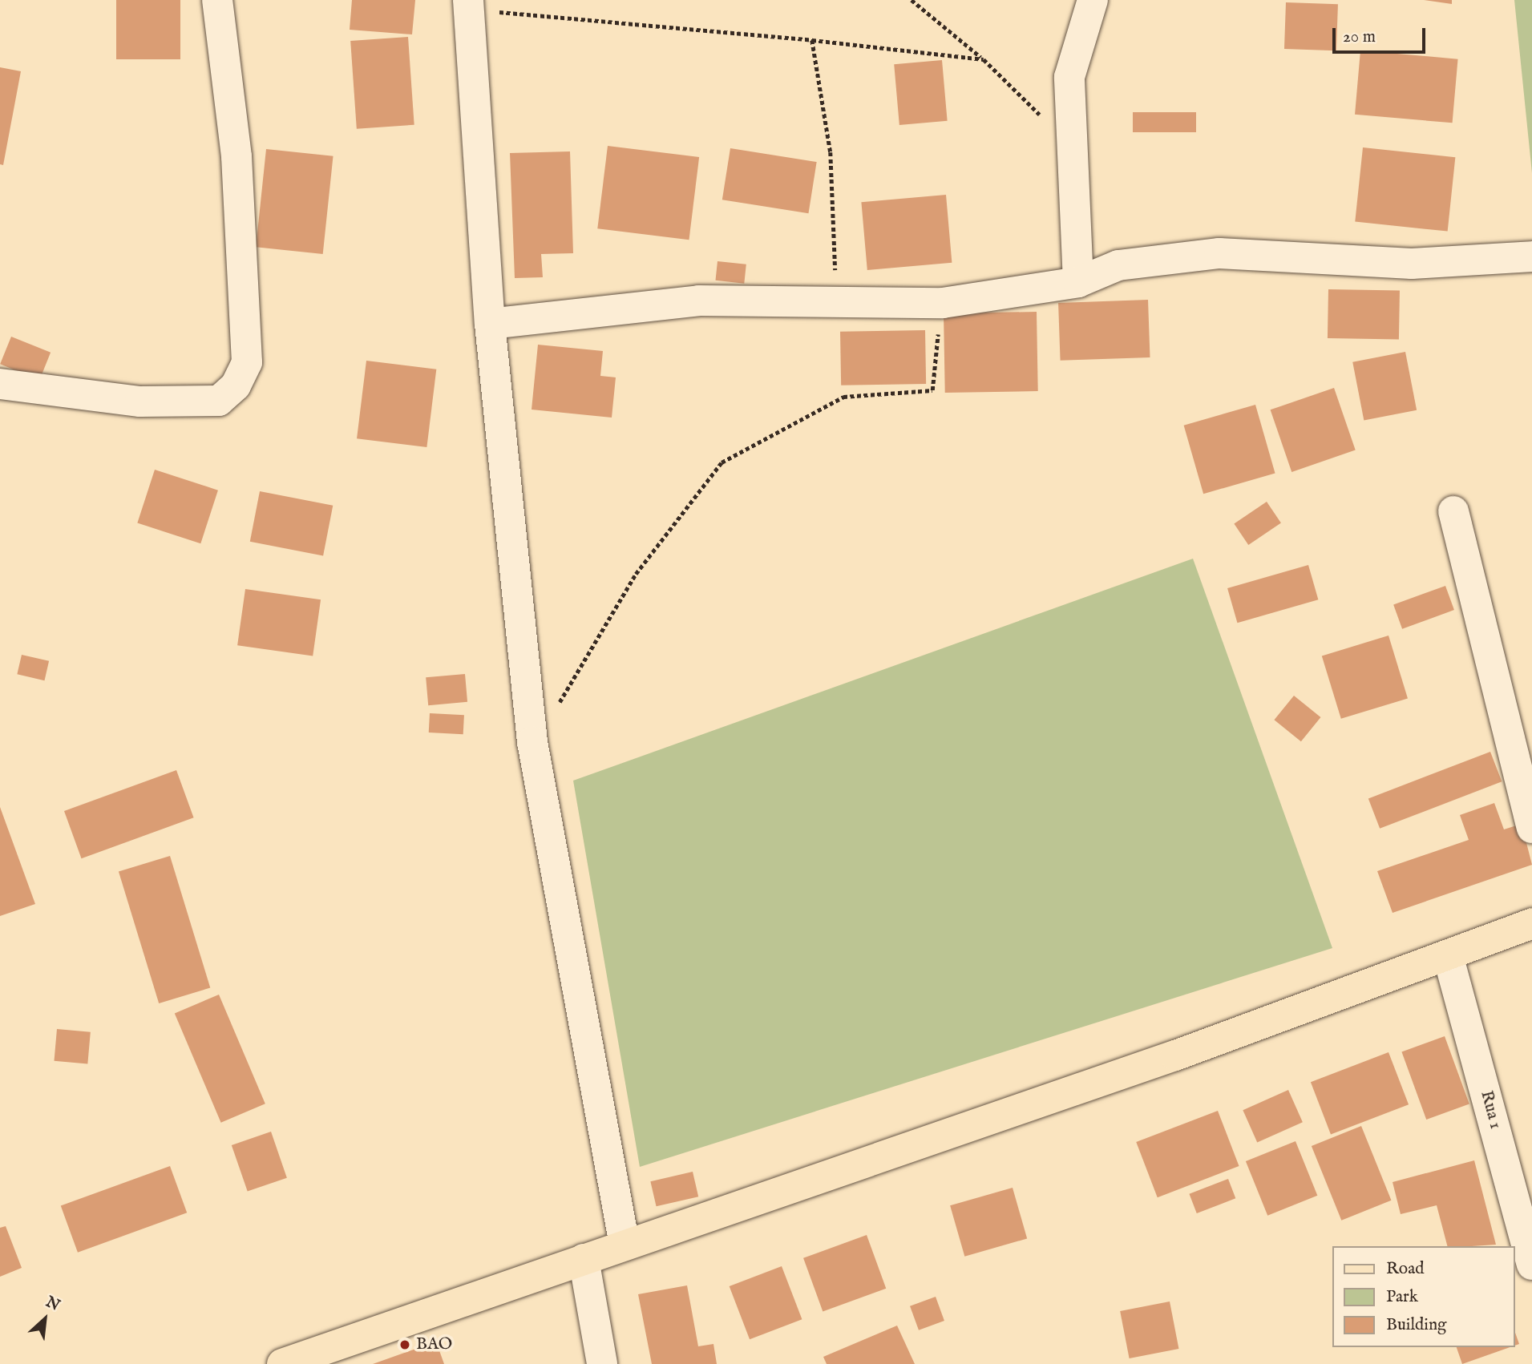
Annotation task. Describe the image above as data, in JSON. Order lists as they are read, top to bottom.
{
  "streets": {
    "street": ["Rua 1"]
  },
  "places": ["BAO"],
  "legend": ["Road", "Park", "Building"],
  "scale_bar": "20 m",
  "north": "top right"
}
